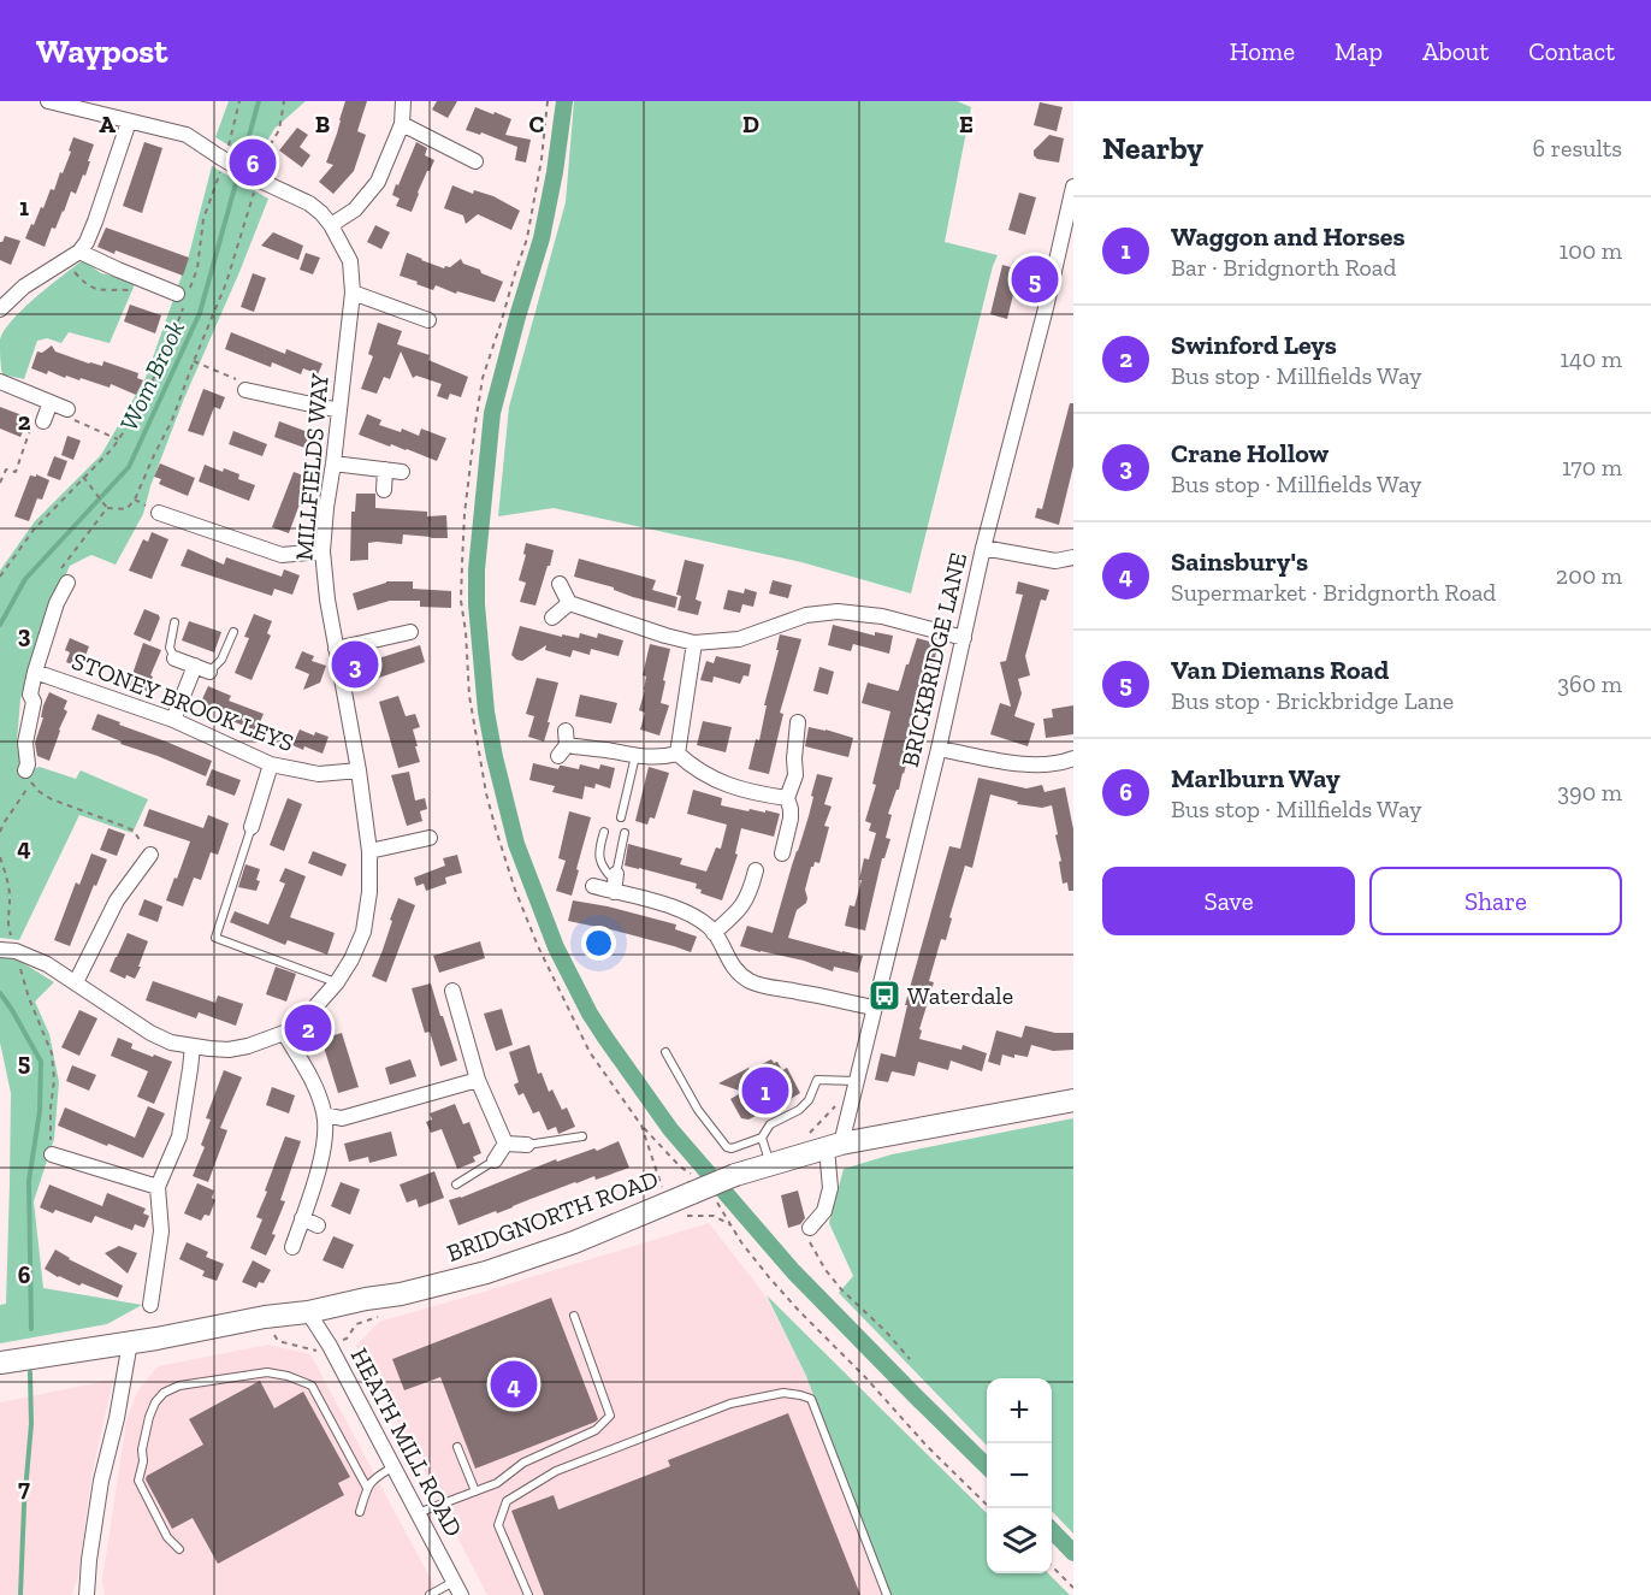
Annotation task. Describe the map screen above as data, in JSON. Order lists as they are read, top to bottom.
{
  "streets": {
    "main road": ["BRIDGNORTH ROAD"],
    "street": [
      "MILLFIELDS WAY",
      "BRICKBRIDGE LANE",
      "STONEY BROOK LEYS",
      "HEATH MILL ROAD"
    ]
  },
  "crossings": [
    ["MILLFIELDS WAY", "STONEY BROOK LEYS"],
    ["BRICKBRIDGE LANE", "BRIDGNORTH ROAD"],
    ["BRIDGNORTH ROAD", "HEATH MILL ROAD"]
  ],
  "water": ["Wom Brook"],
  "places": {
    "bus stop": ["Waterdale"]
  },
  "page": {
    "header": "Waypost",
    "nav": [
      "Home",
      "Map",
      "About",
      "Contact"
    ],
    "heading": ["Nearby", "6 results"],
    "pins": [
      "6",
      "5",
      "3",
      "2",
      "1",
      "4"
    ],
    "list": [
      {
        "mark": "1",
        "name": "Waggon and Horses",
        "note": "Bar · Bridgnorth Road",
        "value": "100 m"
      },
      {
        "mark": "2",
        "name": "Swinford Leys",
        "note": "Bus stop · Millfields Way",
        "value": "140 m"
      },
      {
        "mark": "3",
        "name": "Crane Hollow",
        "note": "Bus stop · Millfields Way",
        "value": "170 m"
      },
      {
        "mark": "4",
        "name": "Sainsbury's",
        "note": "Supermarket · Bridgnorth Road",
        "value": "200 m"
      },
      {
        "mark": "5",
        "name": "Van Diemans Road",
        "note": "Bus stop · Brickbridge Lane",
        "value": "360 m"
      },
      {
        "mark": "6",
        "name": "Marlburn Way",
        "note": "Bus stop · Millfields Way",
        "value": "390 m"
      }
    ],
    "buttons": ["Save", "Share"],
    "map_buttons": ["+", "−"]
  },
  "grid": {
    "columns": [
      "A",
      "B",
      "C",
      "D",
      "E"
    ],
    "rows": [
      "1",
      "2",
      "3",
      "4",
      "5",
      "6",
      "7"
    ]
  }
}
